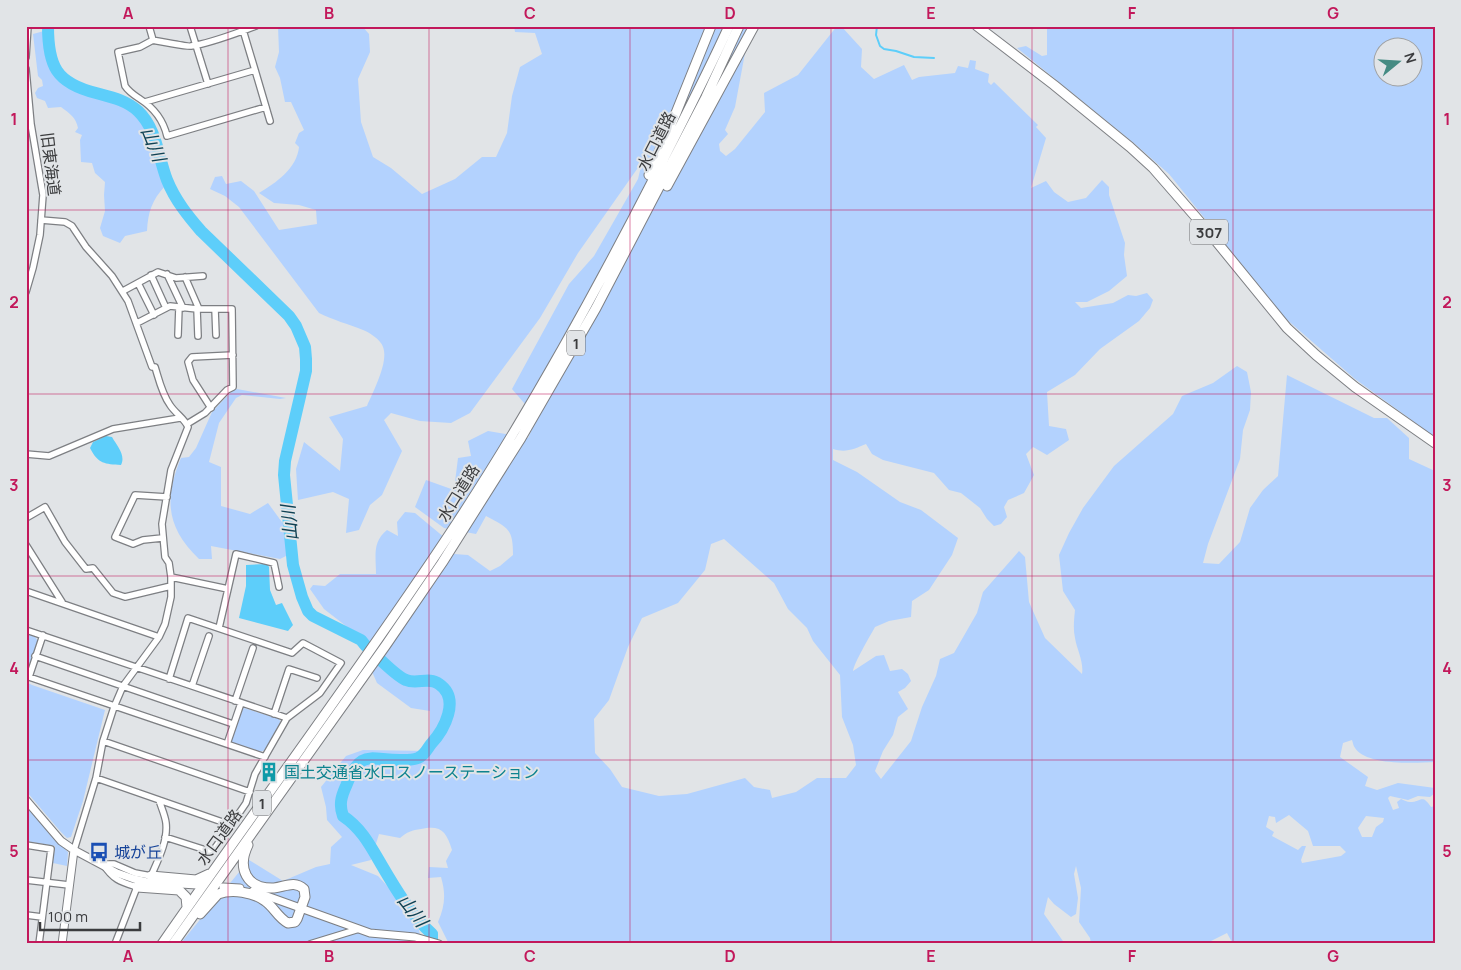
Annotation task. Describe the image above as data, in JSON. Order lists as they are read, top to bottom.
{
  "streets": {
    "highway": ["水口道路", "307", "1"],
    "street": ["旧東海道"]
  },
  "crossings": [
    ["水口道路", "1"]
  ],
  "water": ["山川"],
  "places": {
    "building": ["国土交通省水口スノーステーション"],
    "bus stop": ["城が丘"]
  },
  "scale_bar": "100 m",
  "north": "right",
  "grid": {
    "columns": [
      "A",
      "B",
      "C",
      "D",
      "E",
      "F",
      "G"
    ],
    "rows": [
      "1",
      "2",
      "3",
      "4",
      "5"
    ]
  }
}
